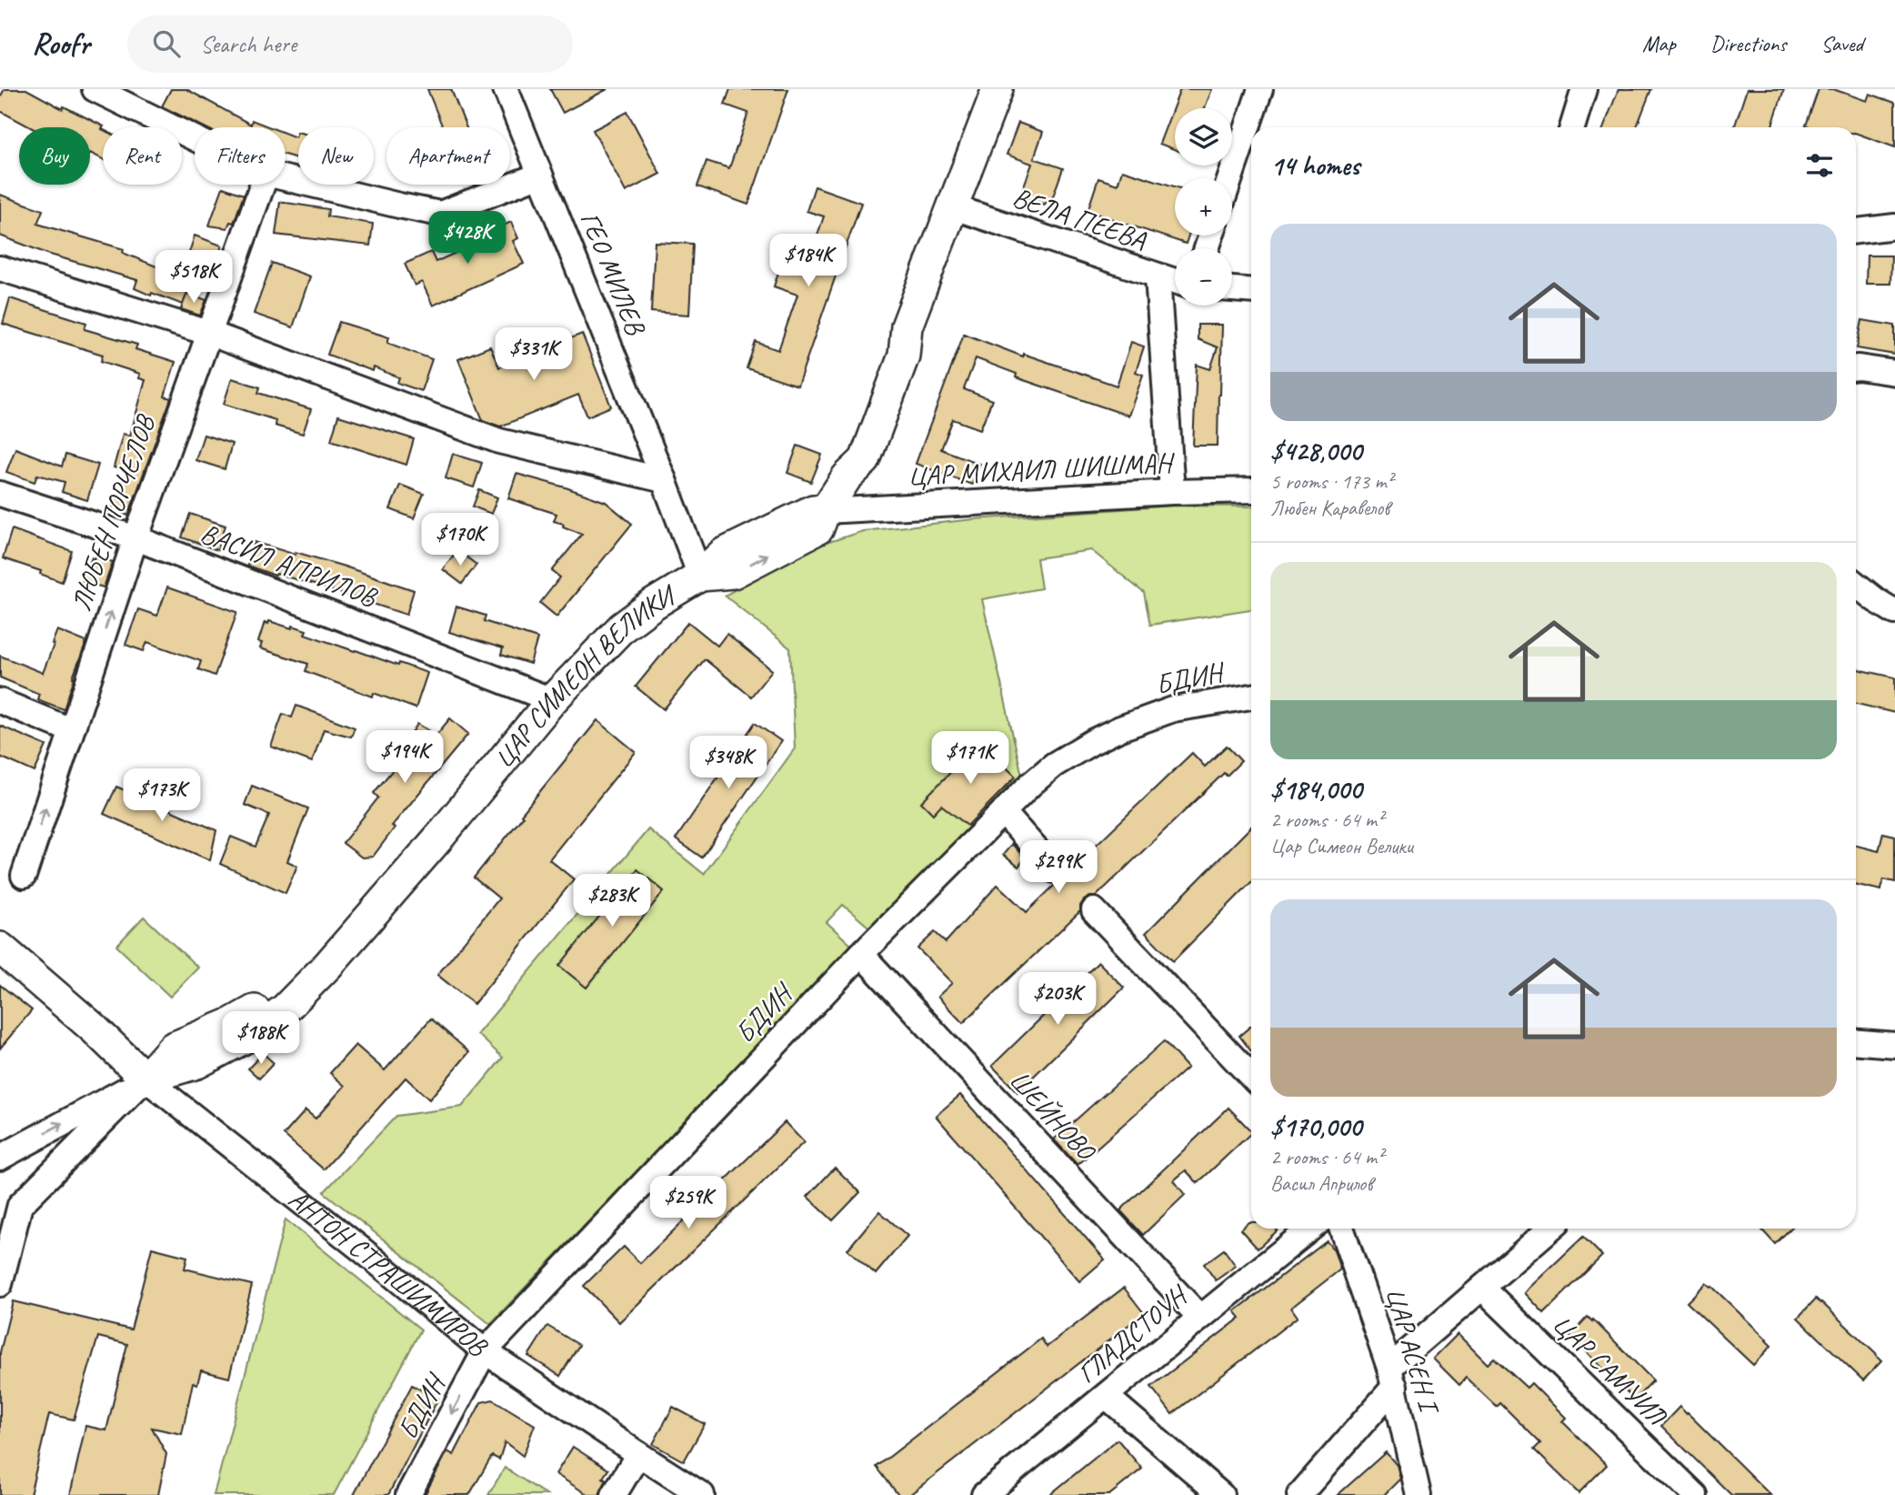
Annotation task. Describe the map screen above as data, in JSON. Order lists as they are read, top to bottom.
{
  "streets": {
    "main road": ["ЦАР СИМЕОН ВЕЛИКИ", "АНТОН СТРАШИМИРОВ"],
    "street": [
      "ВЕЛА ПЕЕВА",
      "ГЕО МИЛЕВ",
      "ЦАР МИХАИЛ ШИШМАН",
      "ЛЮБЕН ПОРЧЕЛОВ",
      "ВАСИЛ АПРИЛОВ",
      "БДИН",
      "ШЕЙНОВО",
      "ГЛАДСТОУН",
      "ЦАР АСЕН I",
      "ЦАР САМУИЛ"
    ]
  },
  "crossings": [
    ["ГЕО МИЛЕВ", "ЦАР СИМЕОН ВЕЛИКИ"],
    ["ЦАР МИХАИЛ ШИШМАН", "ЦАР СИМЕОН ВЕЛИКИ"],
    ["ЛЮБЕН ПОРЧЕЛОВ", "ВАСИЛ АПРИЛОВ"],
    ["ВАСИЛ АПРИЛОВ", "ЦАР СИМЕОН ВЕЛИКИ"],
    ["БДИН", "ШЕЙНОВО"],
    ["БДИН", "АНТОН СТРАШИМИРОВ"],
    ["ЦАР СИМЕОН ВЕЛИКИ", "АНТОН СТРАШИМИРОВ"],
    ["ШЕЙНОВО", "ГЛАДСТОУН"]
  ],
  "one_way": ["ЛЮБЕН ПОРЧЕЛОВ"],
  "page": {
    "header": "Roofr",
    "search": "Search here",
    "nav": ["Map", "Directions", "Saved"],
    "map_buttons": ["+", "−"],
    "chip": [
      "Buy",
      "Rent",
      "Filters",
      "New",
      "Apartment"
    ],
    "heading": "14 homes",
    "list": [
      {
        "name": "$428,000",
        "note": "5 rooms · 173 m² · Любен Каравелов"
      },
      {
        "name": "$184,000",
        "note": "2 rooms · 64 m² · Цар Симеон Велики"
      },
      {
        "name": "$170,000",
        "note": "2 rooms · 64 m² · Васил Априлов"
      }
    ],
    "price": [
      "$428K",
      "$184K",
      "$518K",
      "$331K",
      "$170K",
      "$194K",
      "$171K",
      "$348K",
      "$173K",
      "$299K",
      "$283K",
      "$203K",
      "$188K",
      "$259K"
    ]
  }
}
